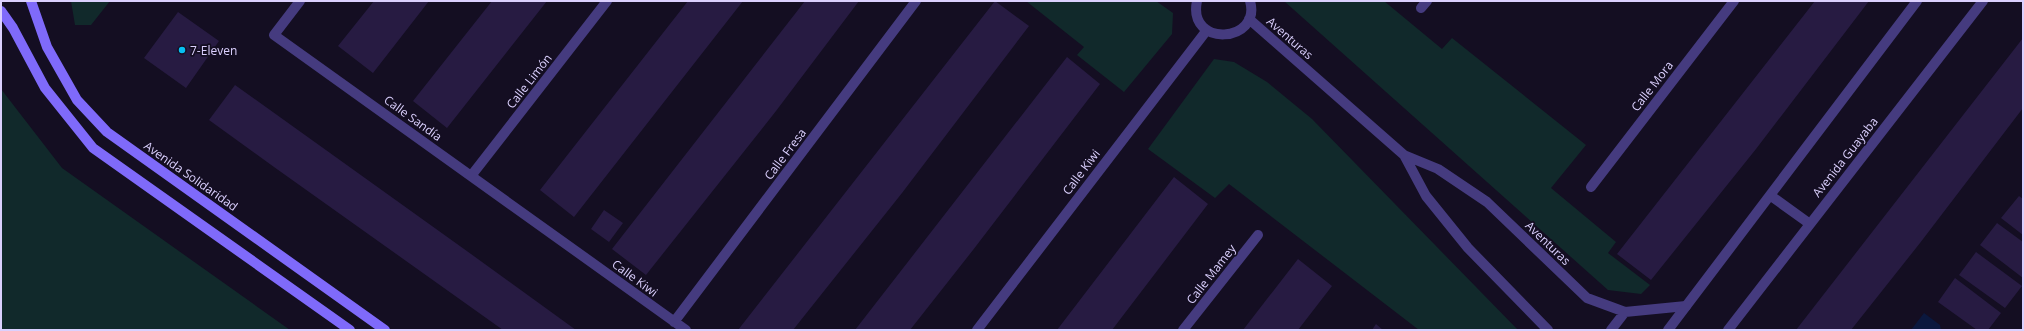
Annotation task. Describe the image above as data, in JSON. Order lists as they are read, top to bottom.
{
  "streets": {
    "main road": ["Avenida Solidaridad"],
    "street": [
      "Aventuras",
      "Calle Limón",
      "Calle Mora",
      "Calle Sandía",
      "Calle Fresa",
      "Avenida Guayaba",
      "Calle Kiwi",
      "Calle Mamey"
    ]
  },
  "crossings": [
    ["Calle Limón", "Calle Sandía"],
    ["Calle Sandía", "Calle Kiwi"],
    ["Calle Fresa", "Calle Kiwi"]
  ],
  "places": ["7-Eleven"]
}
